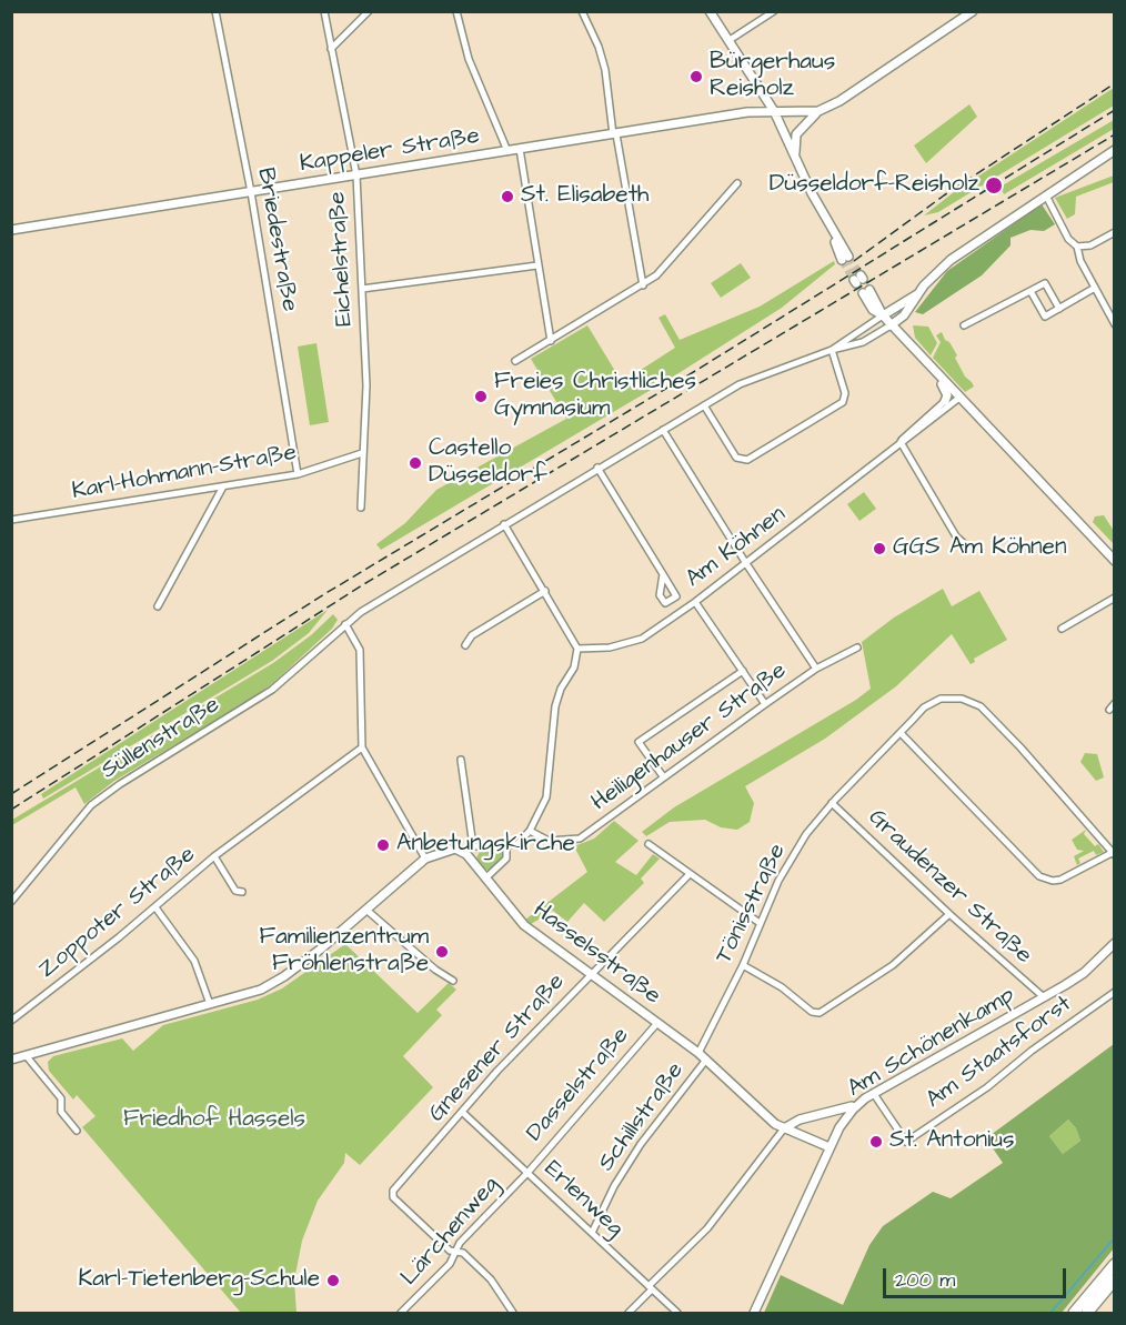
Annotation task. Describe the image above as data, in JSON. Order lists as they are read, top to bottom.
{
  "streets": {
    "street": [
      "Kappeler Straße",
      "Briedestraße",
      "Eichelstraße",
      "Karl-Hohmann-Straße",
      "Am Köhnen",
      "Heiligenhauser Straße",
      "Süllenstraße",
      "Graudenzer Straße",
      "Tönisstraße",
      "Zoppoter Straße",
      "Hasselsstraße",
      "Am Schönenkamp",
      "Gnesener Straße",
      "Am Staatsforst",
      "Dasselstraße",
      "Schillstraße",
      "Erlenweg",
      "Lärchenweg"
    ]
  },
  "crossings": [
    ["Kappeler Straße", "Briedestraße"],
    ["Kappeler Straße", "Eichelstraße"],
    ["Briedestraße", "Karl-Hohmann-Straße"],
    ["Eichelstraße", "Karl-Hohmann-Straße"],
    ["Graudenzer Straße", "Tönisstraße"],
    ["Graudenzer Straße", "Am Schönenkamp"],
    ["Tönisstraße", "Hasselsstraße"],
    ["Hasselsstraße", "Am Schönenkamp"],
    ["Hasselsstraße", "Gnesener Straße"],
    ["Hasselsstraße", "Dasselstraße"],
    ["Hasselsstraße", "Schillstraße"],
    ["Am Schönenkamp", "Am Staatsforst"],
    ["Gnesener Straße", "Erlenweg"],
    ["Gnesener Straße", "Lärchenweg"],
    ["Dasselstraße", "Erlenweg"],
    ["Dasselstraße", "Lärchenweg"],
    ["Schillstraße", "Erlenweg"],
    ["Erlenweg", "Lärchenweg"]
  ],
  "parks": ["Friedhof Hassels"],
  "places": [
    "Bürgerhaus Reisholz",
    "Düsseldorf-Reisholz",
    "St. Elisabeth",
    "Freies Christliches Gymnasium",
    "Castello Düsseldorf",
    "GGS Am Köhnen",
    "Anbetungskirche",
    "Familienzentrum Fröhlenstraße",
    "St. Antonius",
    "Karl-Tietenberg-Schule"
  ],
  "scale_bar": "200 m"
}
